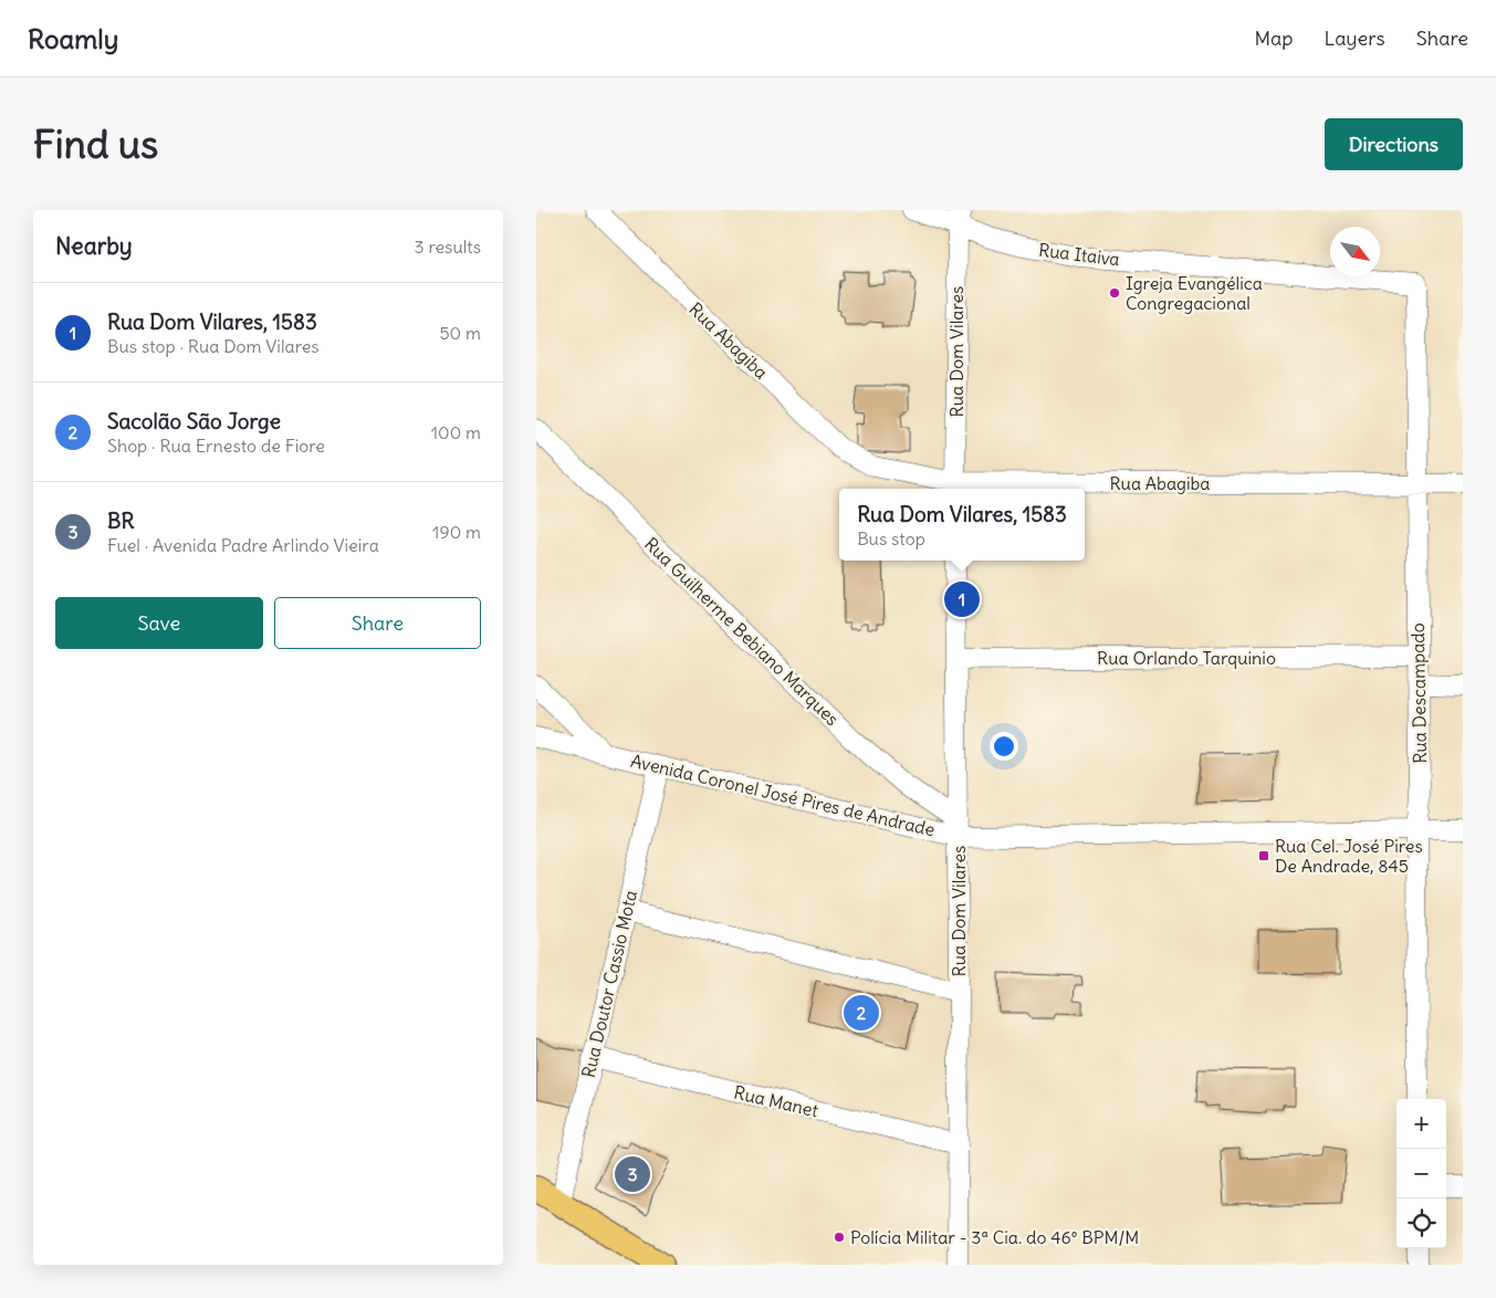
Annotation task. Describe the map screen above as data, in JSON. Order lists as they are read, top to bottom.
{
  "streets": {
    "street": [
      "Rua Itaiva",
      "Rua Abagiba",
      "Rua Dom Vilares",
      "Rua Guilherme Bebiano Marques",
      "Rua Orlando Tarquinio",
      "Rua Descampado",
      "Avenida Coronel José Pires de Andrade",
      "Rua Doutor Cassio Mota",
      "Rua Manet"
    ]
  },
  "crossings": [
    ["Rua Itaiva", "Rua Dom Vilares"],
    ["Rua Itaiva", "Rua Descampado"],
    ["Rua Abagiba", "Rua Dom Vilares"],
    ["Rua Abagiba", "Rua Descampado"],
    ["Rua Dom Vilares", "Rua Guilherme Bebiano Marques"],
    ["Rua Dom Vilares", "Rua Orlando Tarquinio"],
    ["Rua Dom Vilares", "Avenida Coronel José Pires de Andrade"],
    ["Rua Dom Vilares", "Rua Manet"],
    ["Rua Guilherme Bebiano Marques", "Avenida Coronel José Pires de Andrade"],
    ["Rua Orlando Tarquinio", "Rua Descampado"],
    ["Rua Descampado", "Avenida Coronel José Pires de Andrade"],
    ["Avenida Coronel José Pires de Andrade", "Rua Doutor Cassio Mota"],
    ["Rua Doutor Cassio Mota", "Rua Manet"]
  ],
  "places": {
    "other": ["Igreja Evangélica Congregacional", "Polícia Militar - 3ª Cia. do 46º BPM/M"],
    "transit": ["Rua Cel. José Pires De Andrade, 845"]
  },
  "north": "bottom right",
  "page": {
    "header": "Roamly",
    "nav": ["Map", "Layers", "Share"],
    "buttons": [
      "Directions",
      ["Save", "Share"]
    ],
    "title": "Find us",
    "heading": ["Nearby", "3 results"],
    "list": [
      {
        "mark": "1",
        "name": "Rua Dom Vilares, 1583",
        "note": "Bus stop · Rua Dom Vilares",
        "value": "50 m"
      },
      {
        "mark": "2",
        "name": "Sacolão São Jorge",
        "note": "Shop · Rua Ernesto de Fiore",
        "value": "100 m"
      },
      {
        "mark": "3",
        "name": "BR",
        "note": "Fuel · Avenida Padre Arlindo Vieira",
        "value": "190 m"
      }
    ],
    "popup": ["Rua Dom Vilares, 1583", "Bus stop"],
    "pins": ["1", "2", "3"],
    "map_buttons": ["+", "−"]
  }
}
